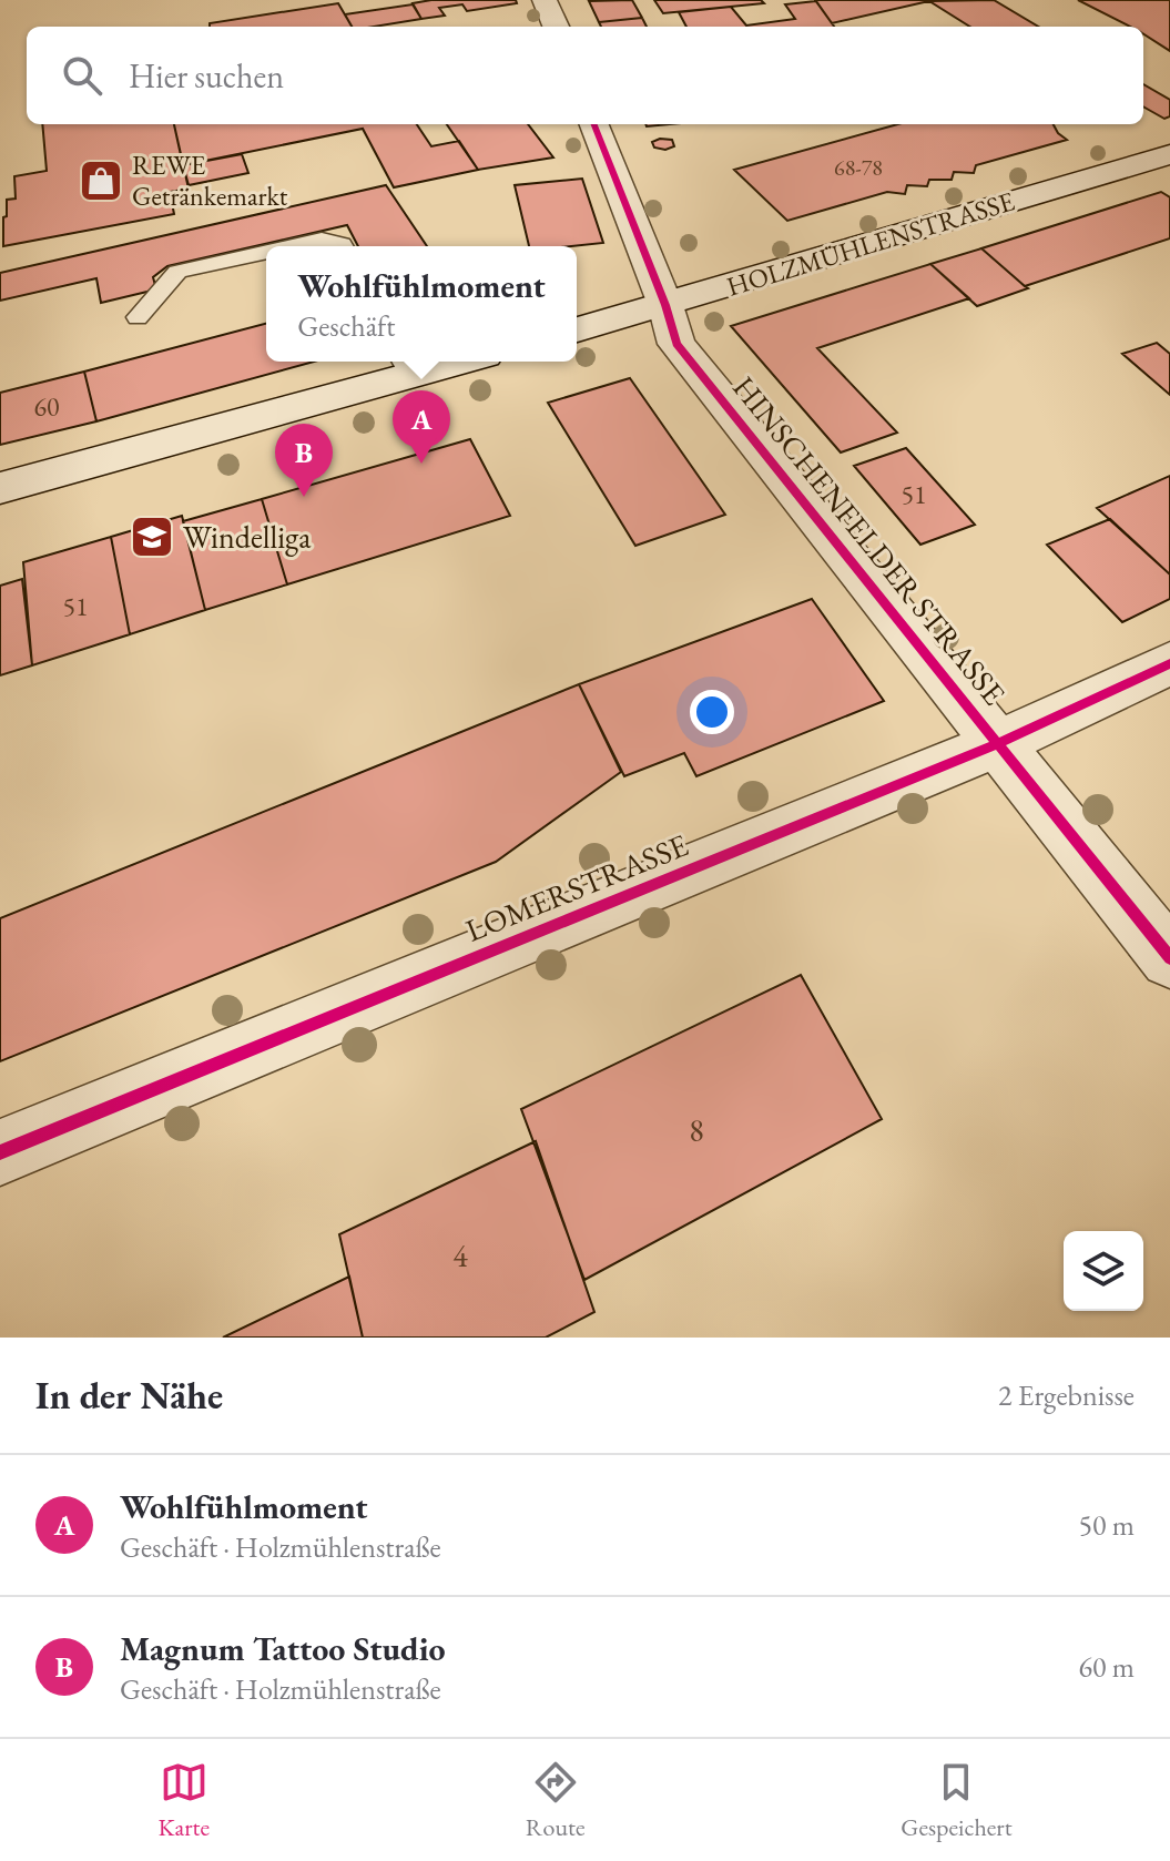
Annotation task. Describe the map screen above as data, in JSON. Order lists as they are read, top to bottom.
{
  "streets": {
    "street": ["HOLZMÜHLENSTRASSE", "HINSCHENFELDER STRASSE", "LOMERSTRASSE"]
  },
  "crossings": [
    ["HOLZMÜHLENSTRASSE", "HINSCHENFELDER STRASSE"],
    ["HINSCHENFELDER STRASSE", "LOMERSTRASSE"]
  ],
  "places": {
    "shop": ["REWE Getränkemarkt"],
    "school or university": ["Windelliga"]
  },
  "house_numbers": [
    "68-78",
    "60",
    "51",
    "51",
    "8",
    "4"
  ],
  "page": {
    "search": "Hier suchen",
    "popup": ["Wohlfühlmoment", "Geschäft"],
    "pins": ["A", "B"],
    "heading": ["In der Nähe", "2 Ergebnisse"],
    "list": [
      {
        "mark": "A",
        "name": "Wohlfühlmoment",
        "note": "Geschäft · Holzmühlenstraße",
        "value": "50 m"
      },
      {
        "mark": "B",
        "name": "Magnum Tattoo Studio",
        "note": "Geschäft · Holzmühlenstraße",
        "value": "60 m"
      }
    ],
    "nav": ["Karte", "Route", "Gespeichert"]
  }
}
